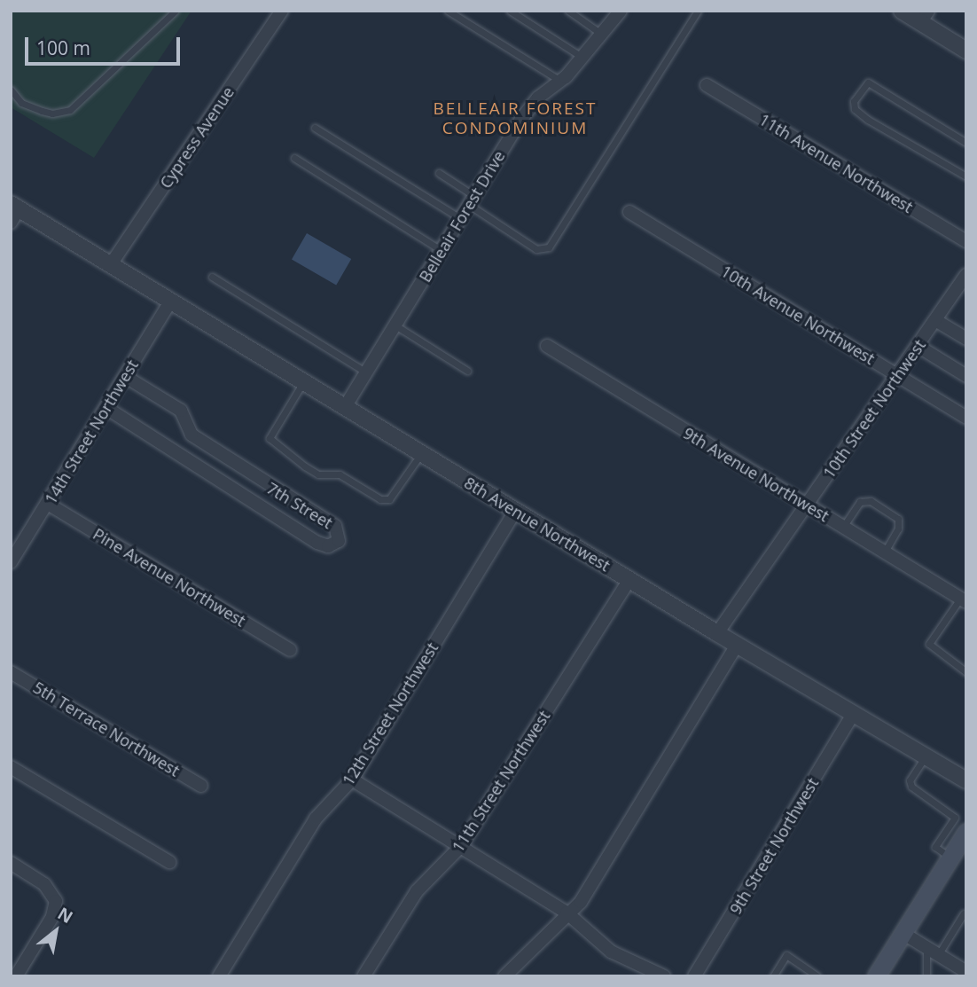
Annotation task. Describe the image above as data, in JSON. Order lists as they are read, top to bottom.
{
  "streets": {
    "street": [
      "Cypress Avenue",
      "11th Avenue Northwest",
      "Belleair Forest Drive",
      "10th Avenue Northwest",
      "10th Street Northwest",
      "14th Street Northwest",
      "9th Avenue Northwest",
      "7th Street",
      "8th Avenue Northwest",
      "Pine Avenue Northwest",
      "12th Street Northwest",
      "5th Terrace Northwest",
      "11th Street Northwest",
      "9th Street Northwest"
    ]
  },
  "crossings": [
    ["Cypress Avenue", "8th Avenue Northwest"],
    ["Belleair Forest Drive", "8th Avenue Northwest"],
    ["10th Avenue Northwest", "10th Street Northwest"],
    ["10th Street Northwest", "9th Avenue Northwest"],
    ["10th Street Northwest", "8th Avenue Northwest"],
    ["14th Street Northwest", "7th Street"],
    ["14th Street Northwest", "8th Avenue Northwest"],
    ["14th Street Northwest", "Pine Avenue Northwest"],
    ["8th Avenue Northwest", "12th Street Northwest"],
    ["8th Avenue Northwest", "11th Street Northwest"],
    ["8th Avenue Northwest", "9th Street Northwest"]
  ],
  "districts": ["BELLEAIR FOREST CONDOMINIUM"],
  "scale_bar": "100 m",
  "north": "top right"
}
